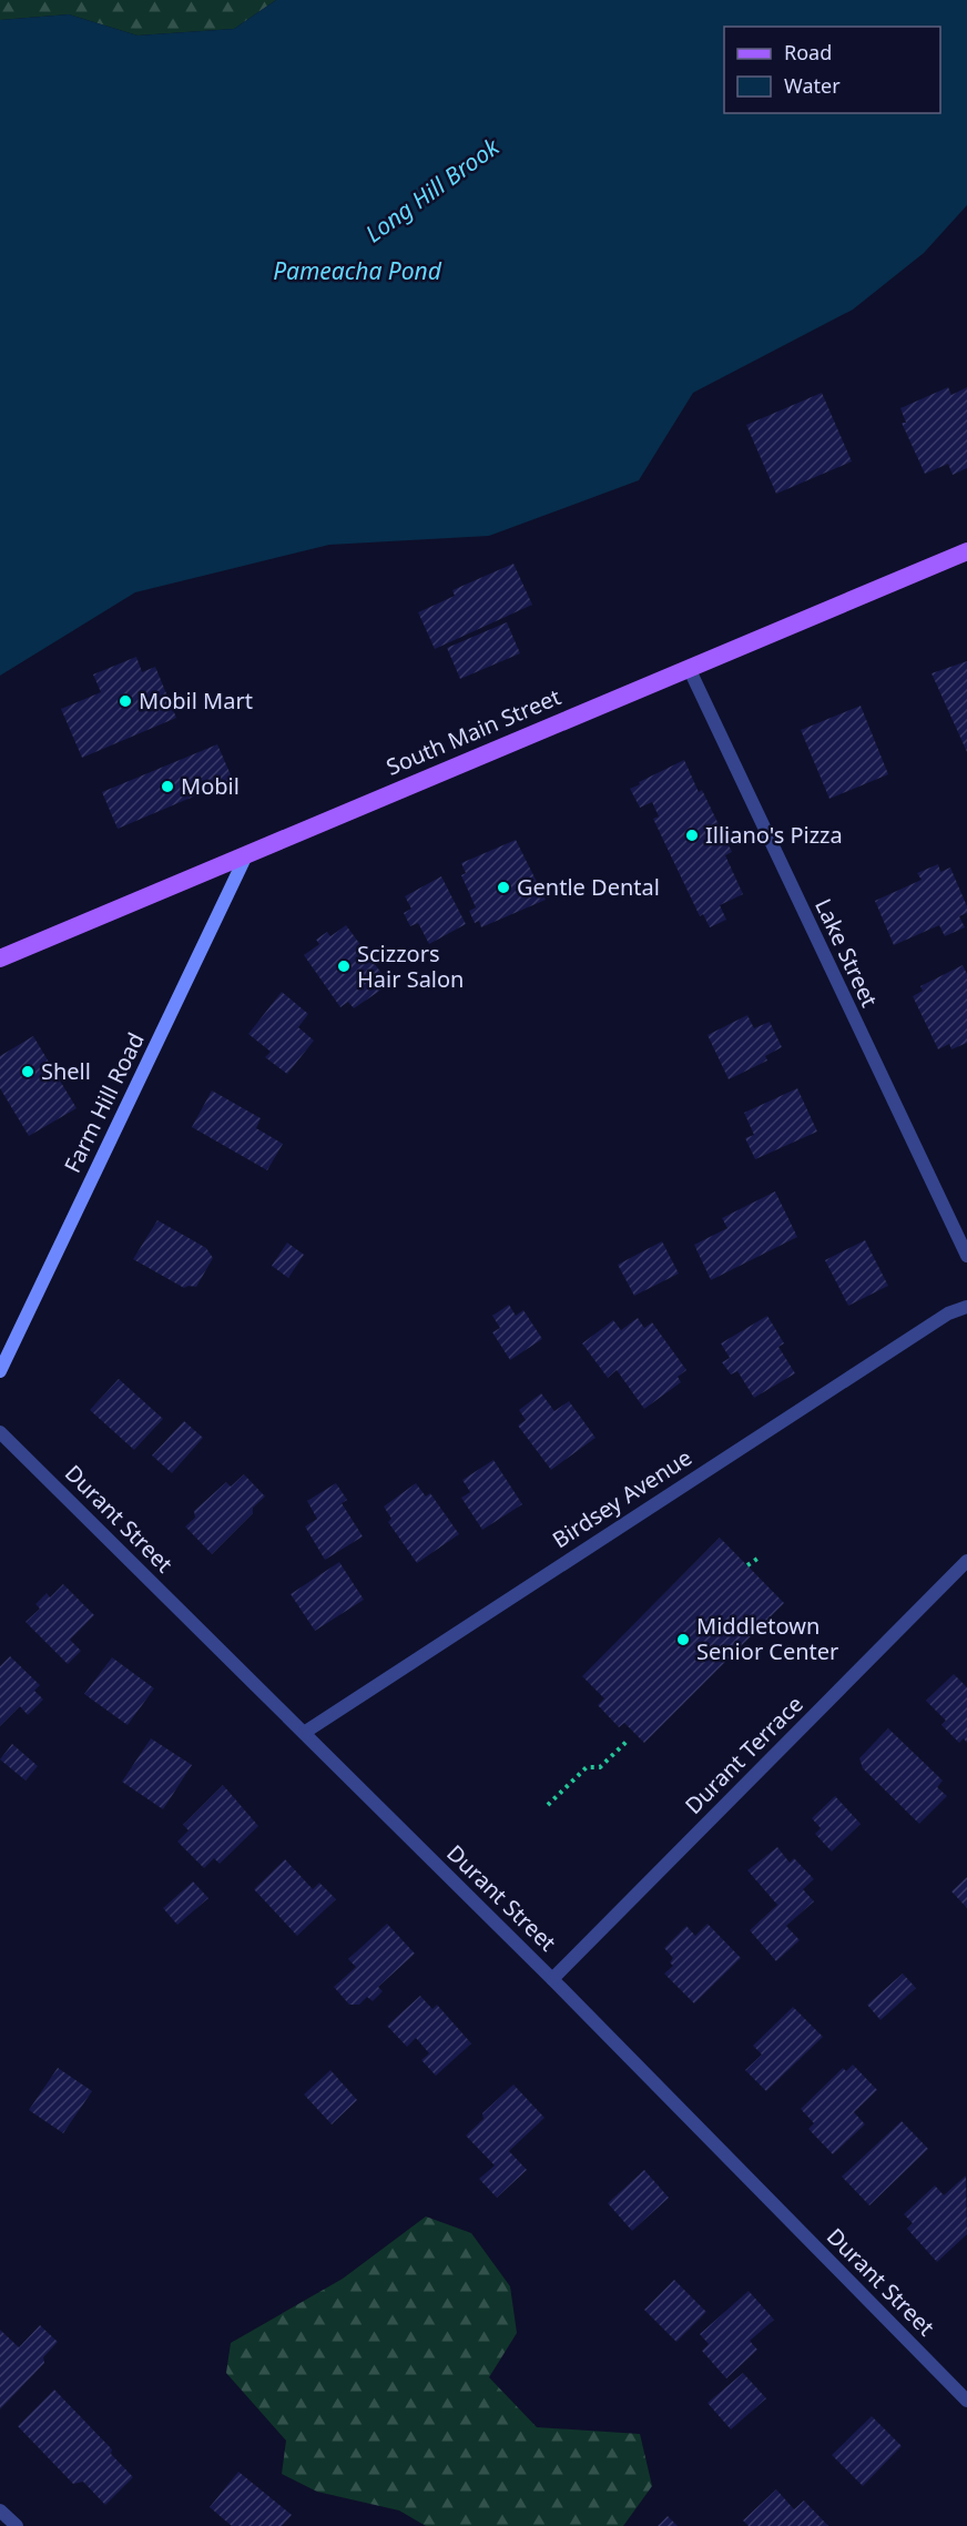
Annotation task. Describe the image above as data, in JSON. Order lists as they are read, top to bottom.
{
  "streets": {
    "main road": ["South Main Street", "Farm Hill Road"],
    "street": [
      "Lake Street",
      "Birdsey Avenue",
      "Durant Street",
      "Durant Terrace"
    ]
  },
  "crossings": [
    ["South Main Street", "Lake Street"],
    ["South Main Street", "Farm Hill Road"],
    ["Birdsey Avenue", "Durant Street"],
    ["Durant Street", "Durant Terrace"]
  ],
  "water": ["Long Hill Brook", "Pameacha Pond"],
  "places": [
    "Mobil Mart",
    "Mobil",
    "Illiano's Pizza",
    "Gentle Dental",
    "Scizzors Hair Salon",
    "Shell",
    "Middletown Senior Center"
  ],
  "legend": ["Road", "Water"]
}
